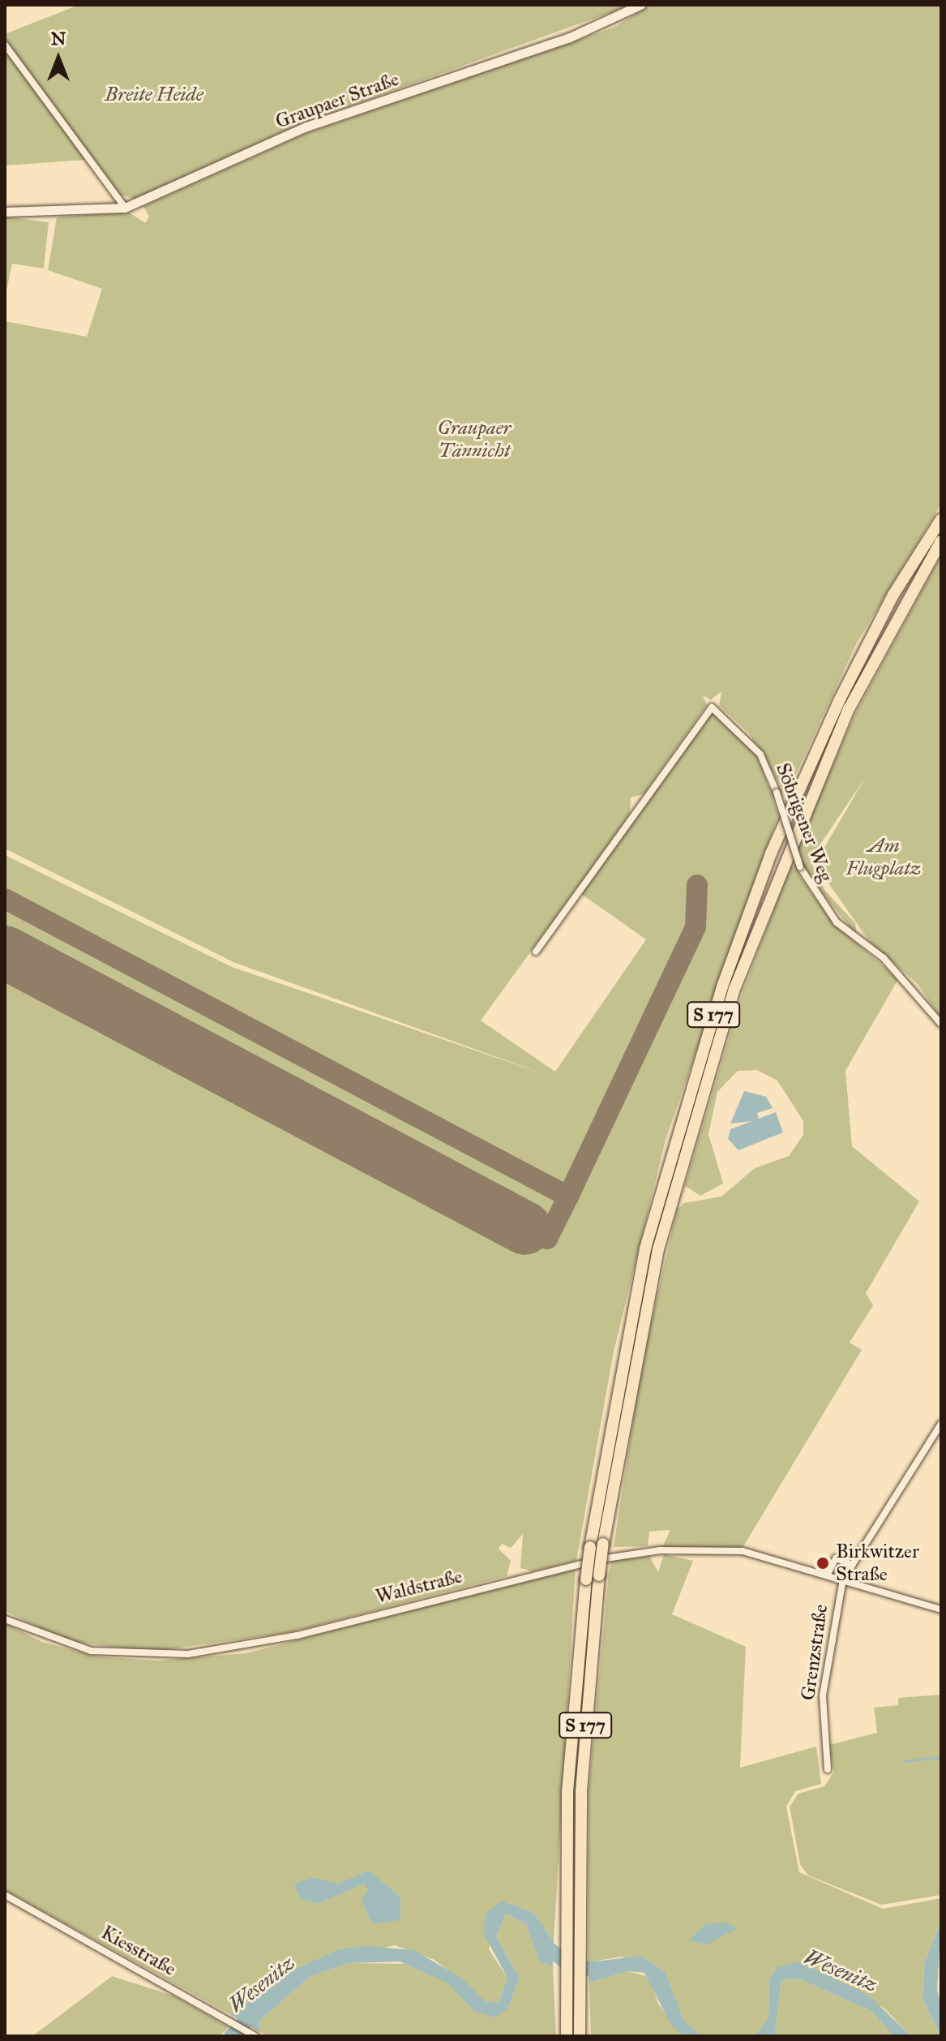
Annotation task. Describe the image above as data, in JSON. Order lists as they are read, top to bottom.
{
  "streets": {
    "highway": ["S 177"],
    "street": [
      "Graupaer Straße",
      "Söbrigener Weg",
      "Waldstraße",
      "Grenzstraße",
      "Kiesstraße"
    ]
  },
  "crossings": [
    ["Waldstraße", "Grenzstraße"]
  ],
  "water": ["Wesenitz"],
  "parks": ["Breite Heide", "Graupaer Tännicht", "Am Flugplatz"],
  "places": ["Birkwitzer Straße"],
  "north": "top"
}
